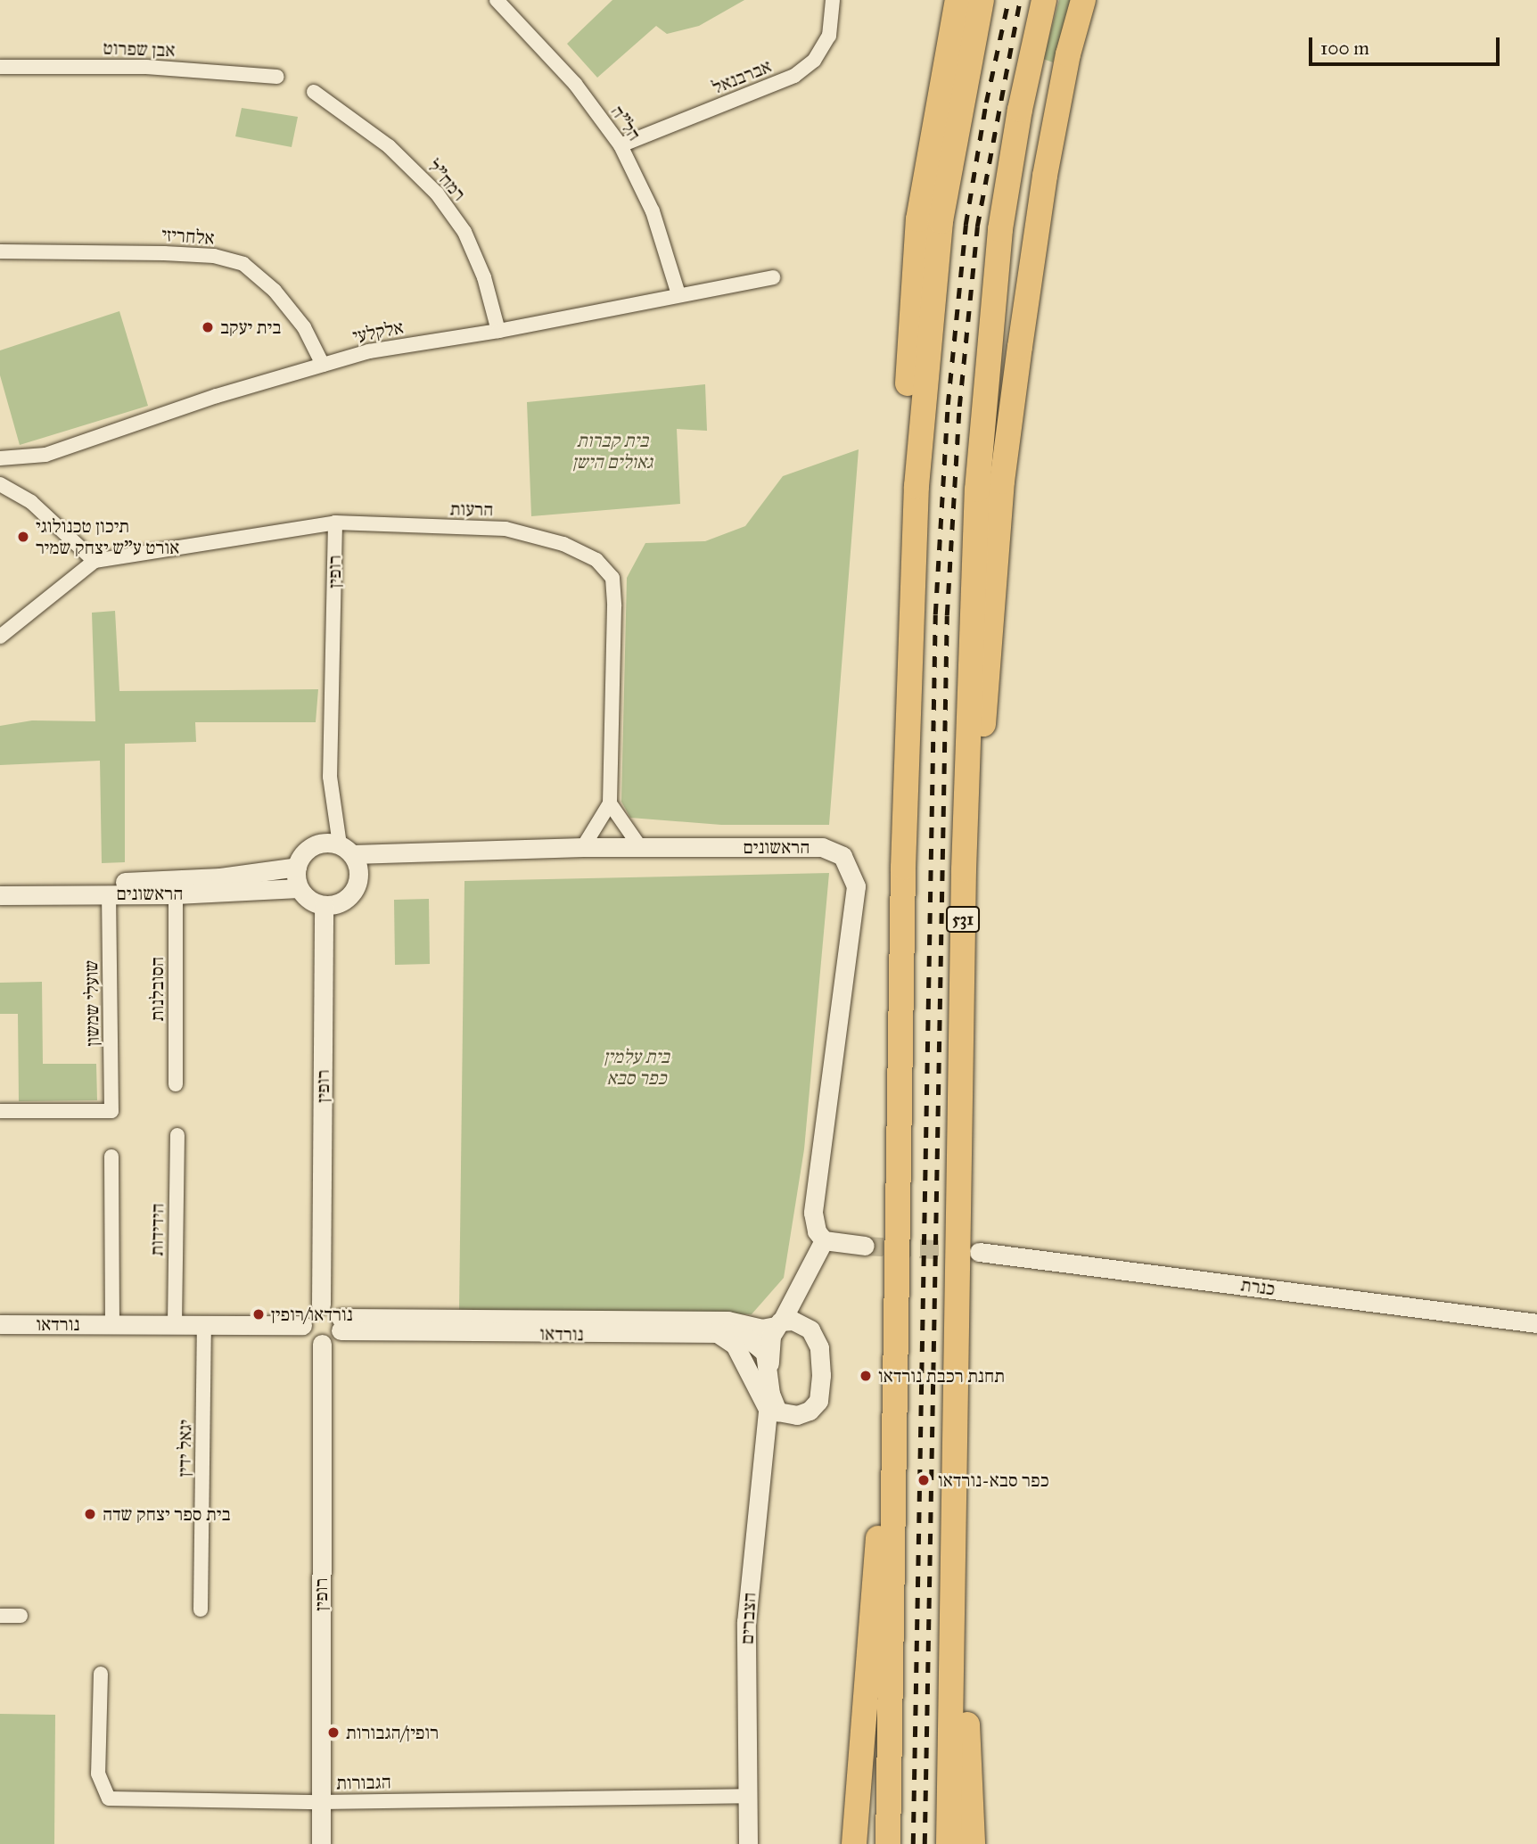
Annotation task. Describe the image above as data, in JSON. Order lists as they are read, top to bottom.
{
  "streets": {
    "highway": ["531"],
    "street": [
      "אבן שפרוט",
      "אברבנאל",
      "הל\"ה",
      "רמח\"ל",
      "אלחריזי",
      "אלקלעי",
      "הרעות",
      "רופין",
      "הראשונים",
      "הסובלנות",
      "שועלי שמשון",
      "הידידות",
      "כנרת",
      "נורדאו",
      "יגאל ידין",
      "הצברים",
      "הגבורות"
    ]
  },
  "crossings": [
    ["אברבנאל", "הל\"ה"],
    ["הל\"ה", "אלקלעי"],
    ["רמח\"ל", "אלקלעי"],
    ["אלחריזי", "אלקלעי"],
    ["הרעות", "רופין"],
    ["רופין", "הראשונים"],
    ["רופין", "נורדאו"],
    ["רופין", "הגבורות"],
    ["הראשונים", "הסובלנות"],
    ["הראשונים", "שועלי שמשון"],
    ["הידידות", "נורדאו"],
    ["נורדאו", "יגאל ידין"],
    ["נורדאו", "הצברים"],
    ["הצברים", "הגבורות"]
  ],
  "parks": ["בית קברות גאולים הישן", "בית עלמין כפר סבא"],
  "places": [
    "בית יעקב",
    "תיכון טכנולוגי אורט ע\"ש יצחק שמיר",
    "נורדאו/רופין",
    "תחנת רכבת נורדאו",
    "כפר סבא-נורדאו",
    "בית ספר יצחק שדה",
    "רופין/הגבורות"
  ],
  "scale_bar": "100 m"
}
